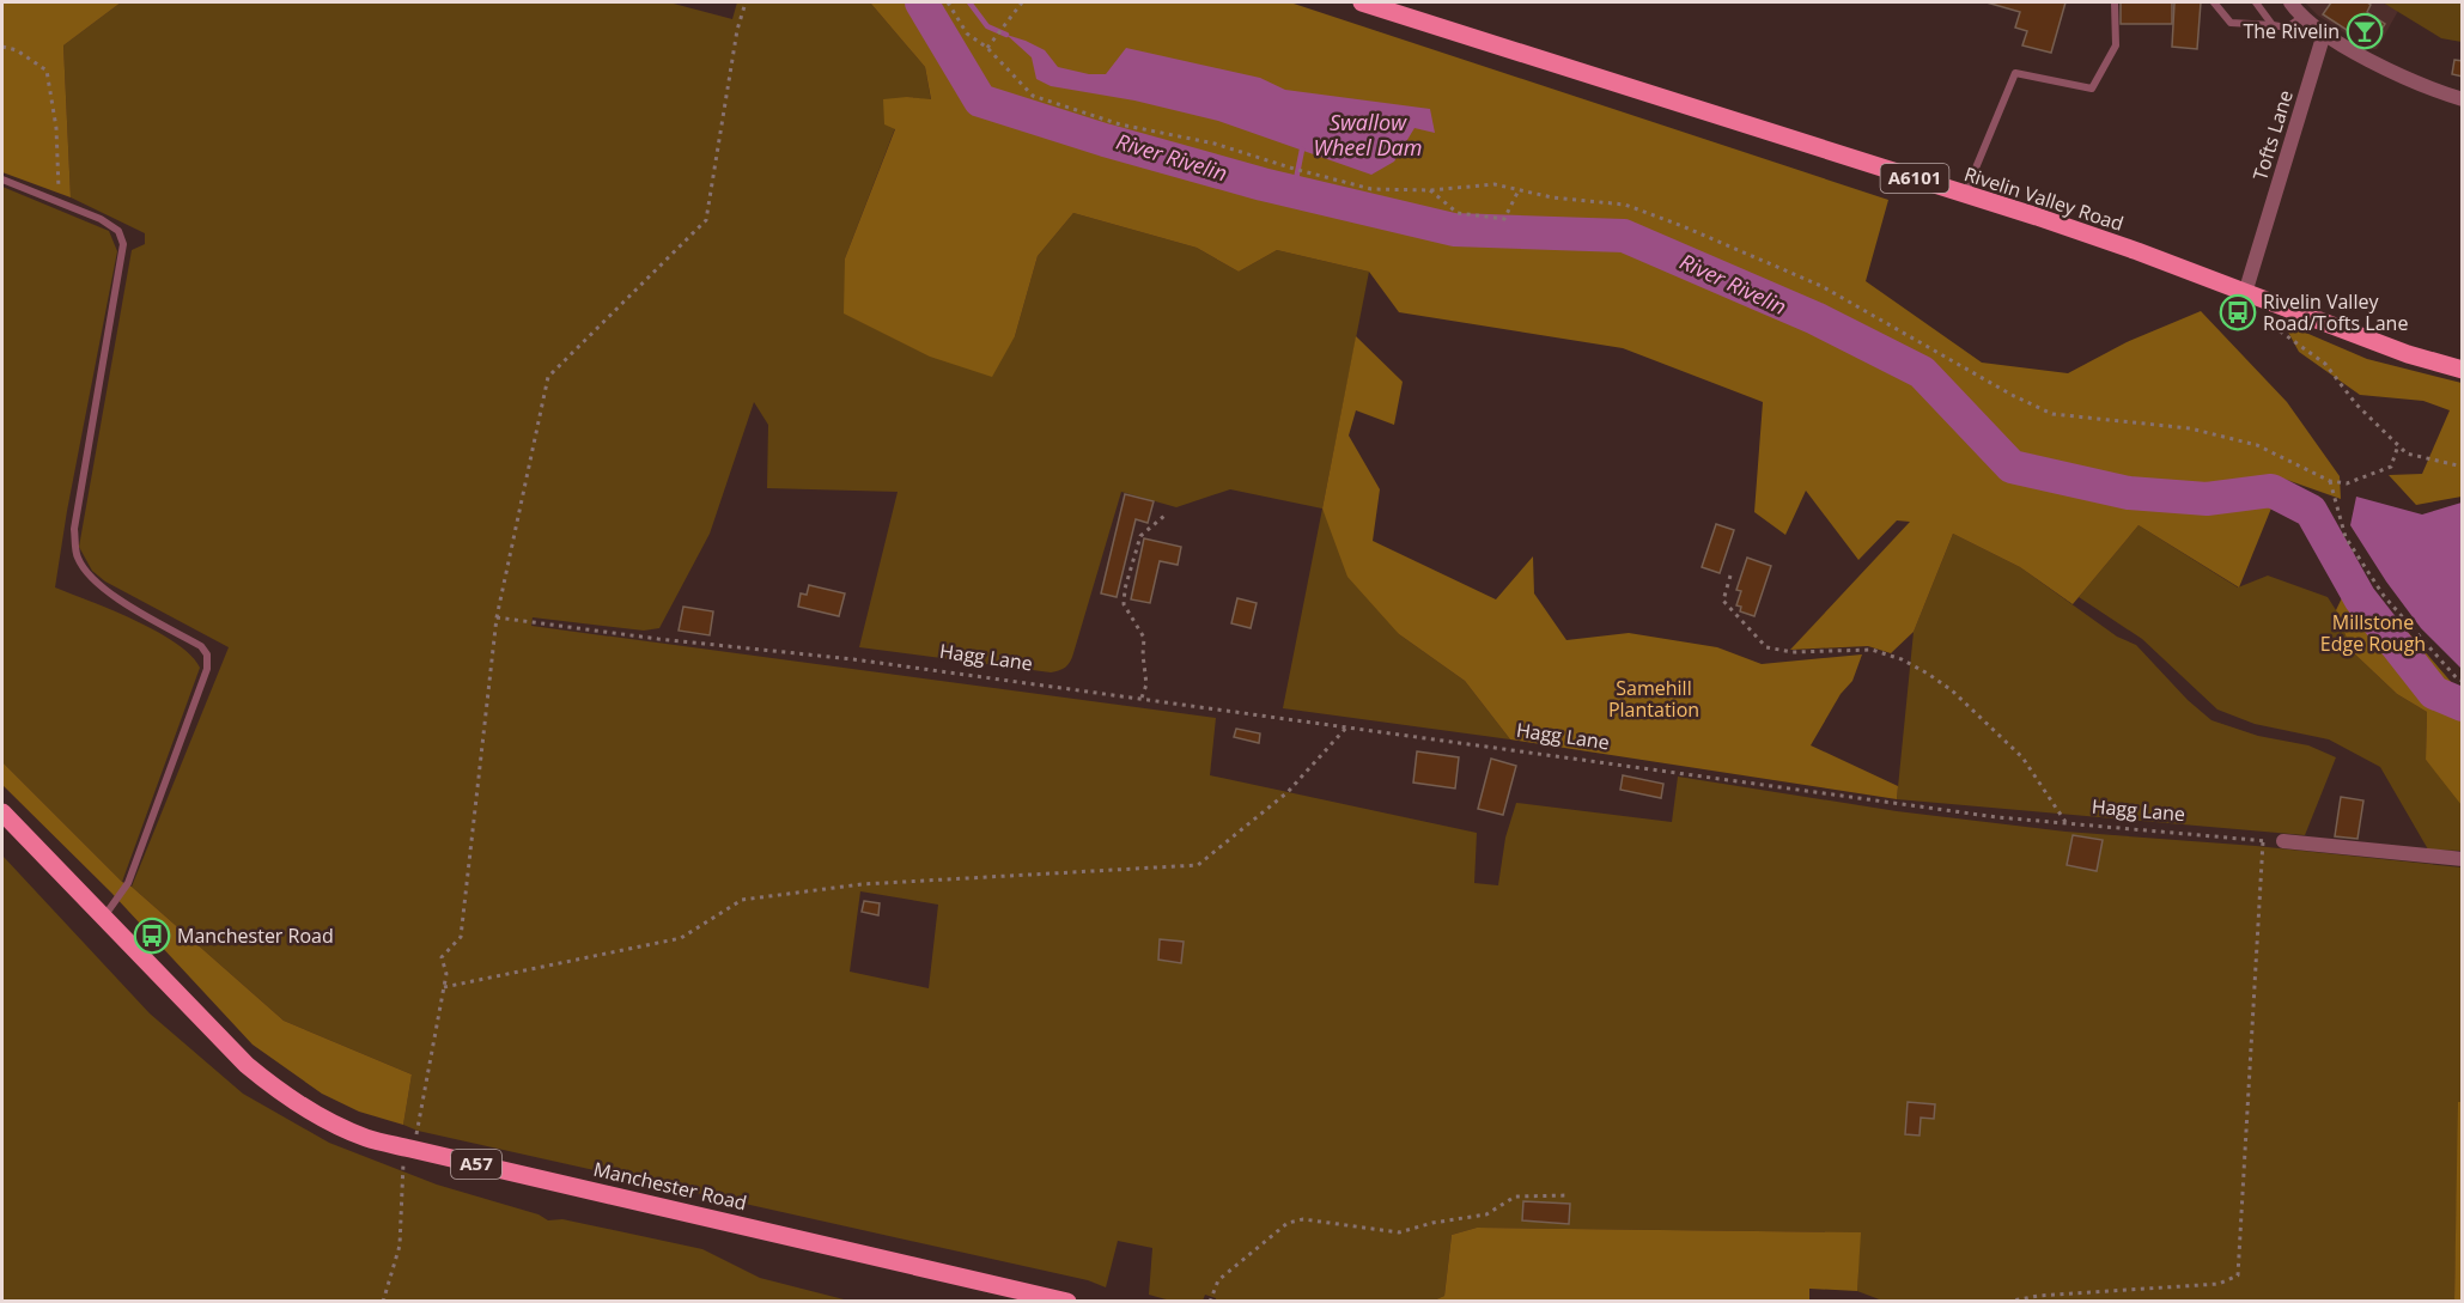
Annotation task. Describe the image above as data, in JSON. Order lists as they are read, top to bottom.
{
  "streets": {
    "main road": [
      "A6101",
      "Rivelin Valley Road",
      "A57",
      "Manchester Road"
    ],
    "street": ["Tofts Lane"],
    "path": ["Hagg Lane"]
  },
  "crossings": [
    ["Tofts Lane", "Rivelin Valley Road"]
  ],
  "water": ["Swallow Wheel Dam", "River Rivelin"],
  "parks": ["Millstone Edge Rough", "Samehill Plantation"],
  "places": {
    "bar": ["The Rivelin"],
    "bus stop": ["Rivelin Valley Road/Tofts Lane", "Manchester Road"]
  }
}
